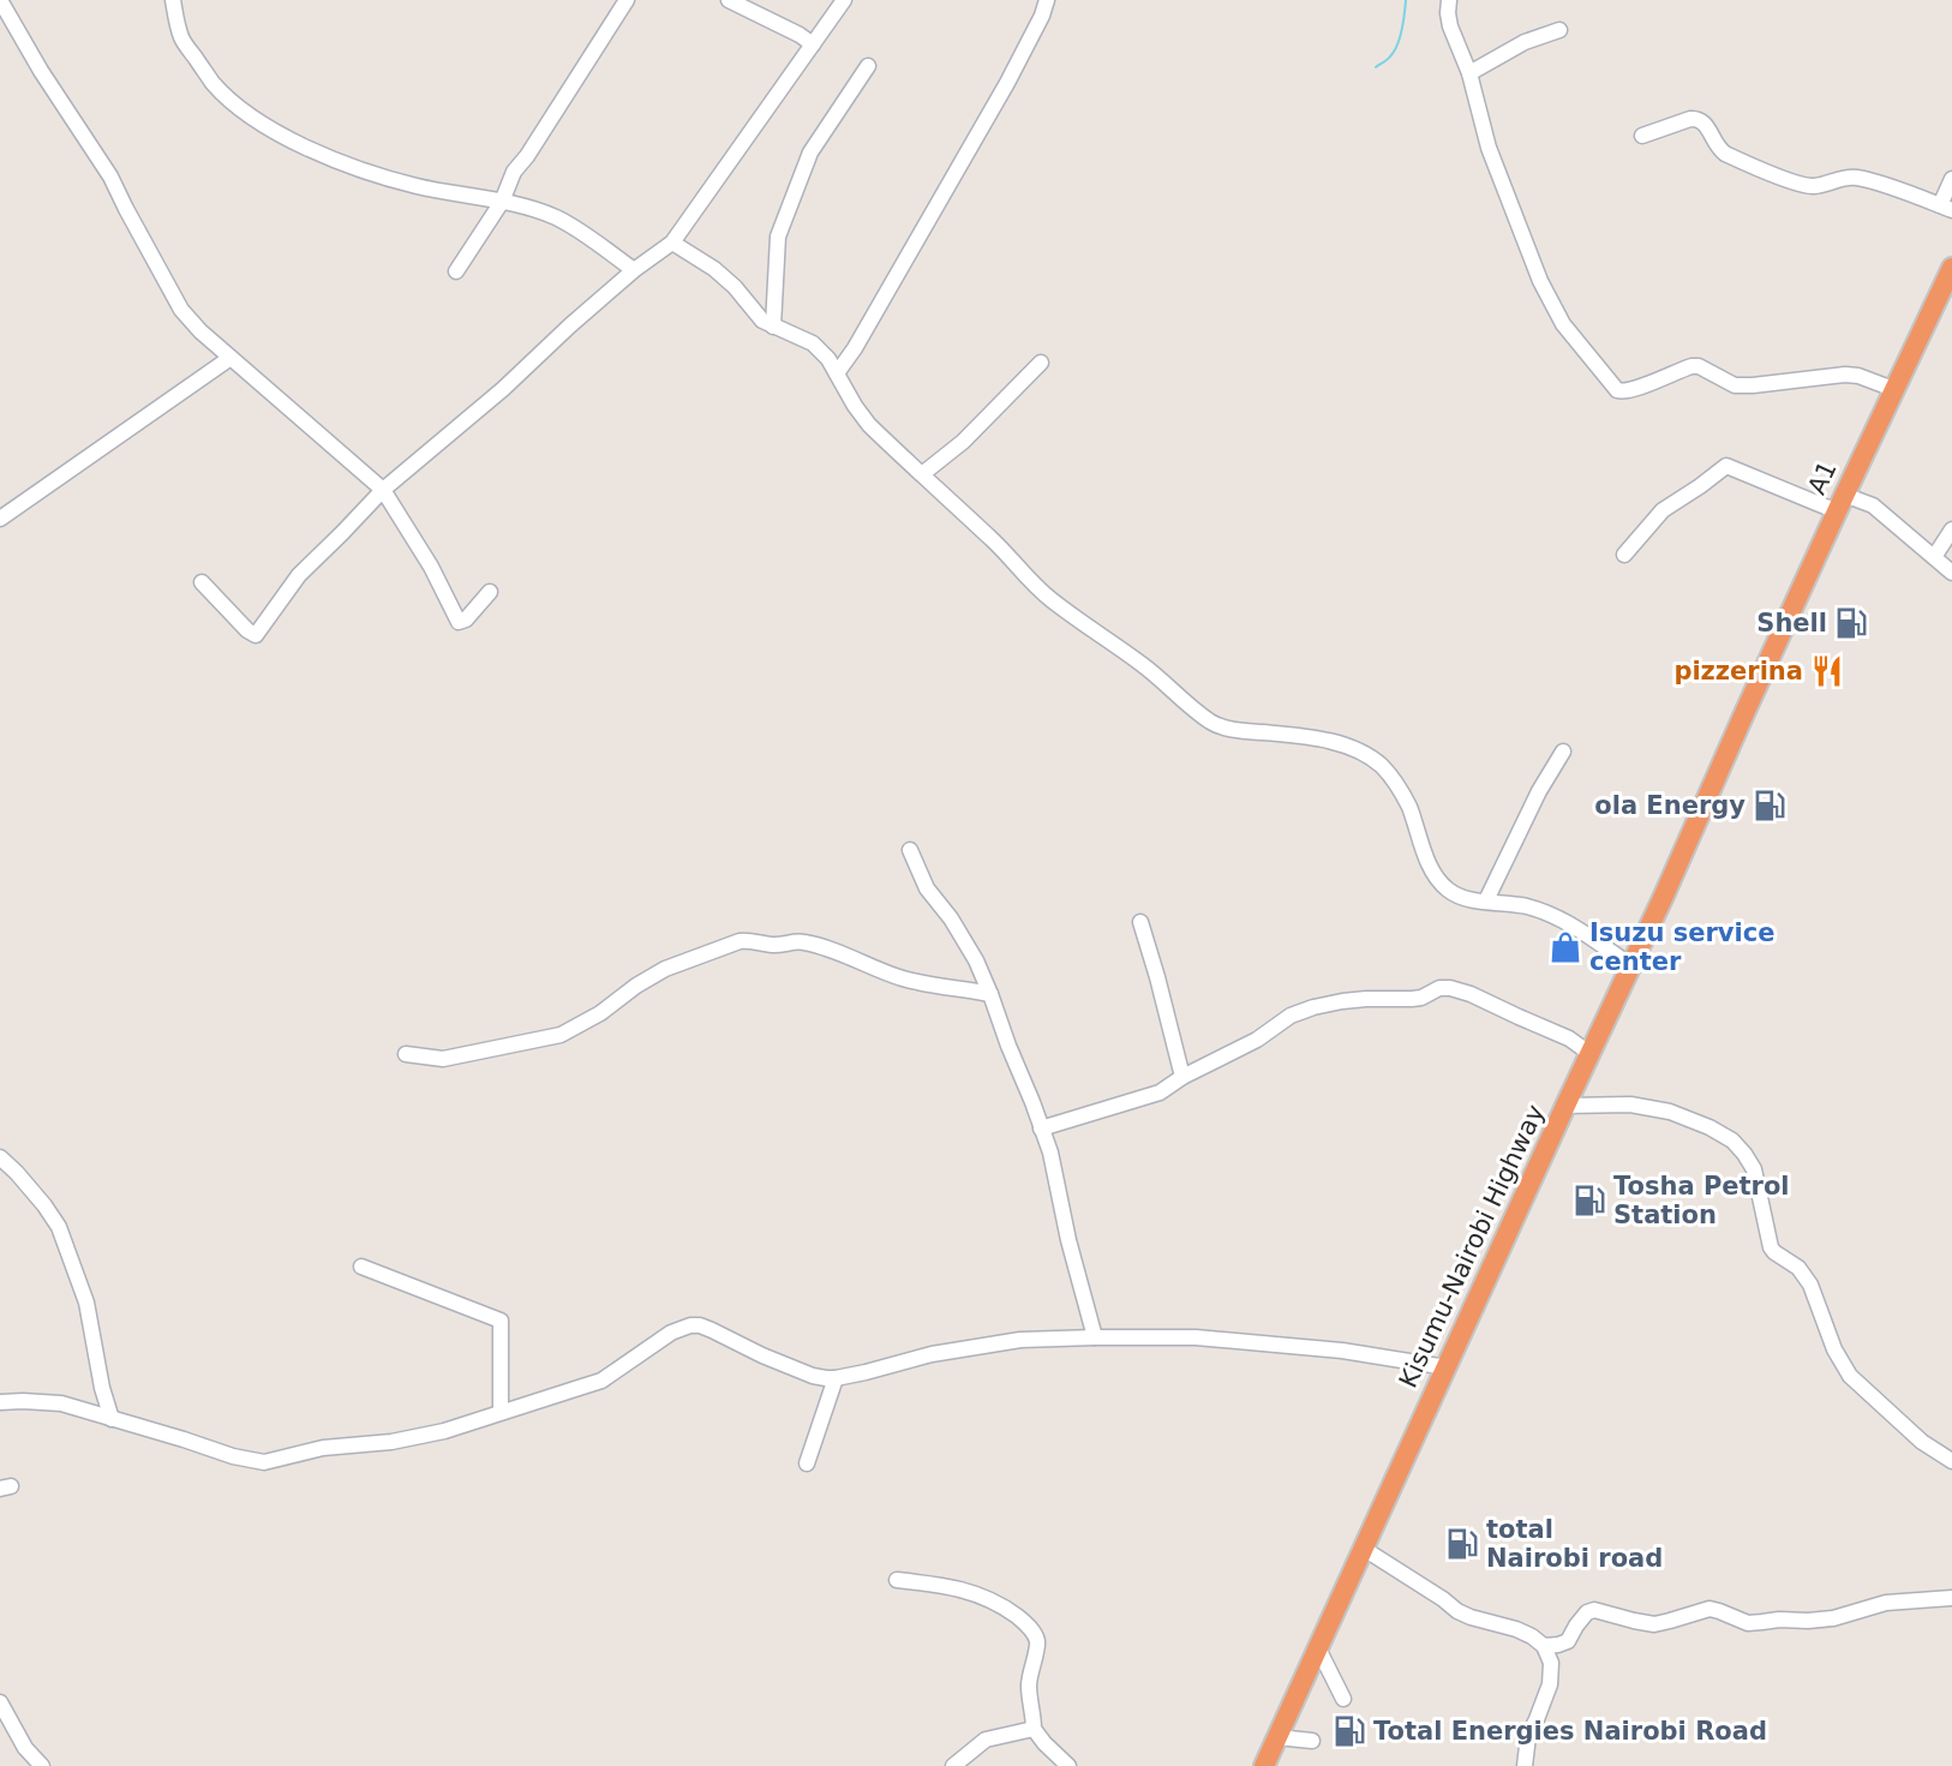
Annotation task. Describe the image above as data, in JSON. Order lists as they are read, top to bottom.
{
  "streets": {
    "highway": ["A1", "Kisumu-Nairobi Highway"]
  },
  "crossings": [
    ["A1", "Kisumu-Nairobi Highway"]
  ],
  "places": {
    "fuel station": [
      "Shell",
      "ola Energy",
      "Tosha Petrol Station",
      "total Nairobi road",
      "Total Energies Nairobi Road"
    ],
    "restaurant": ["pizzerina"],
    "shop": ["Isuzu service center"]
  }
}
